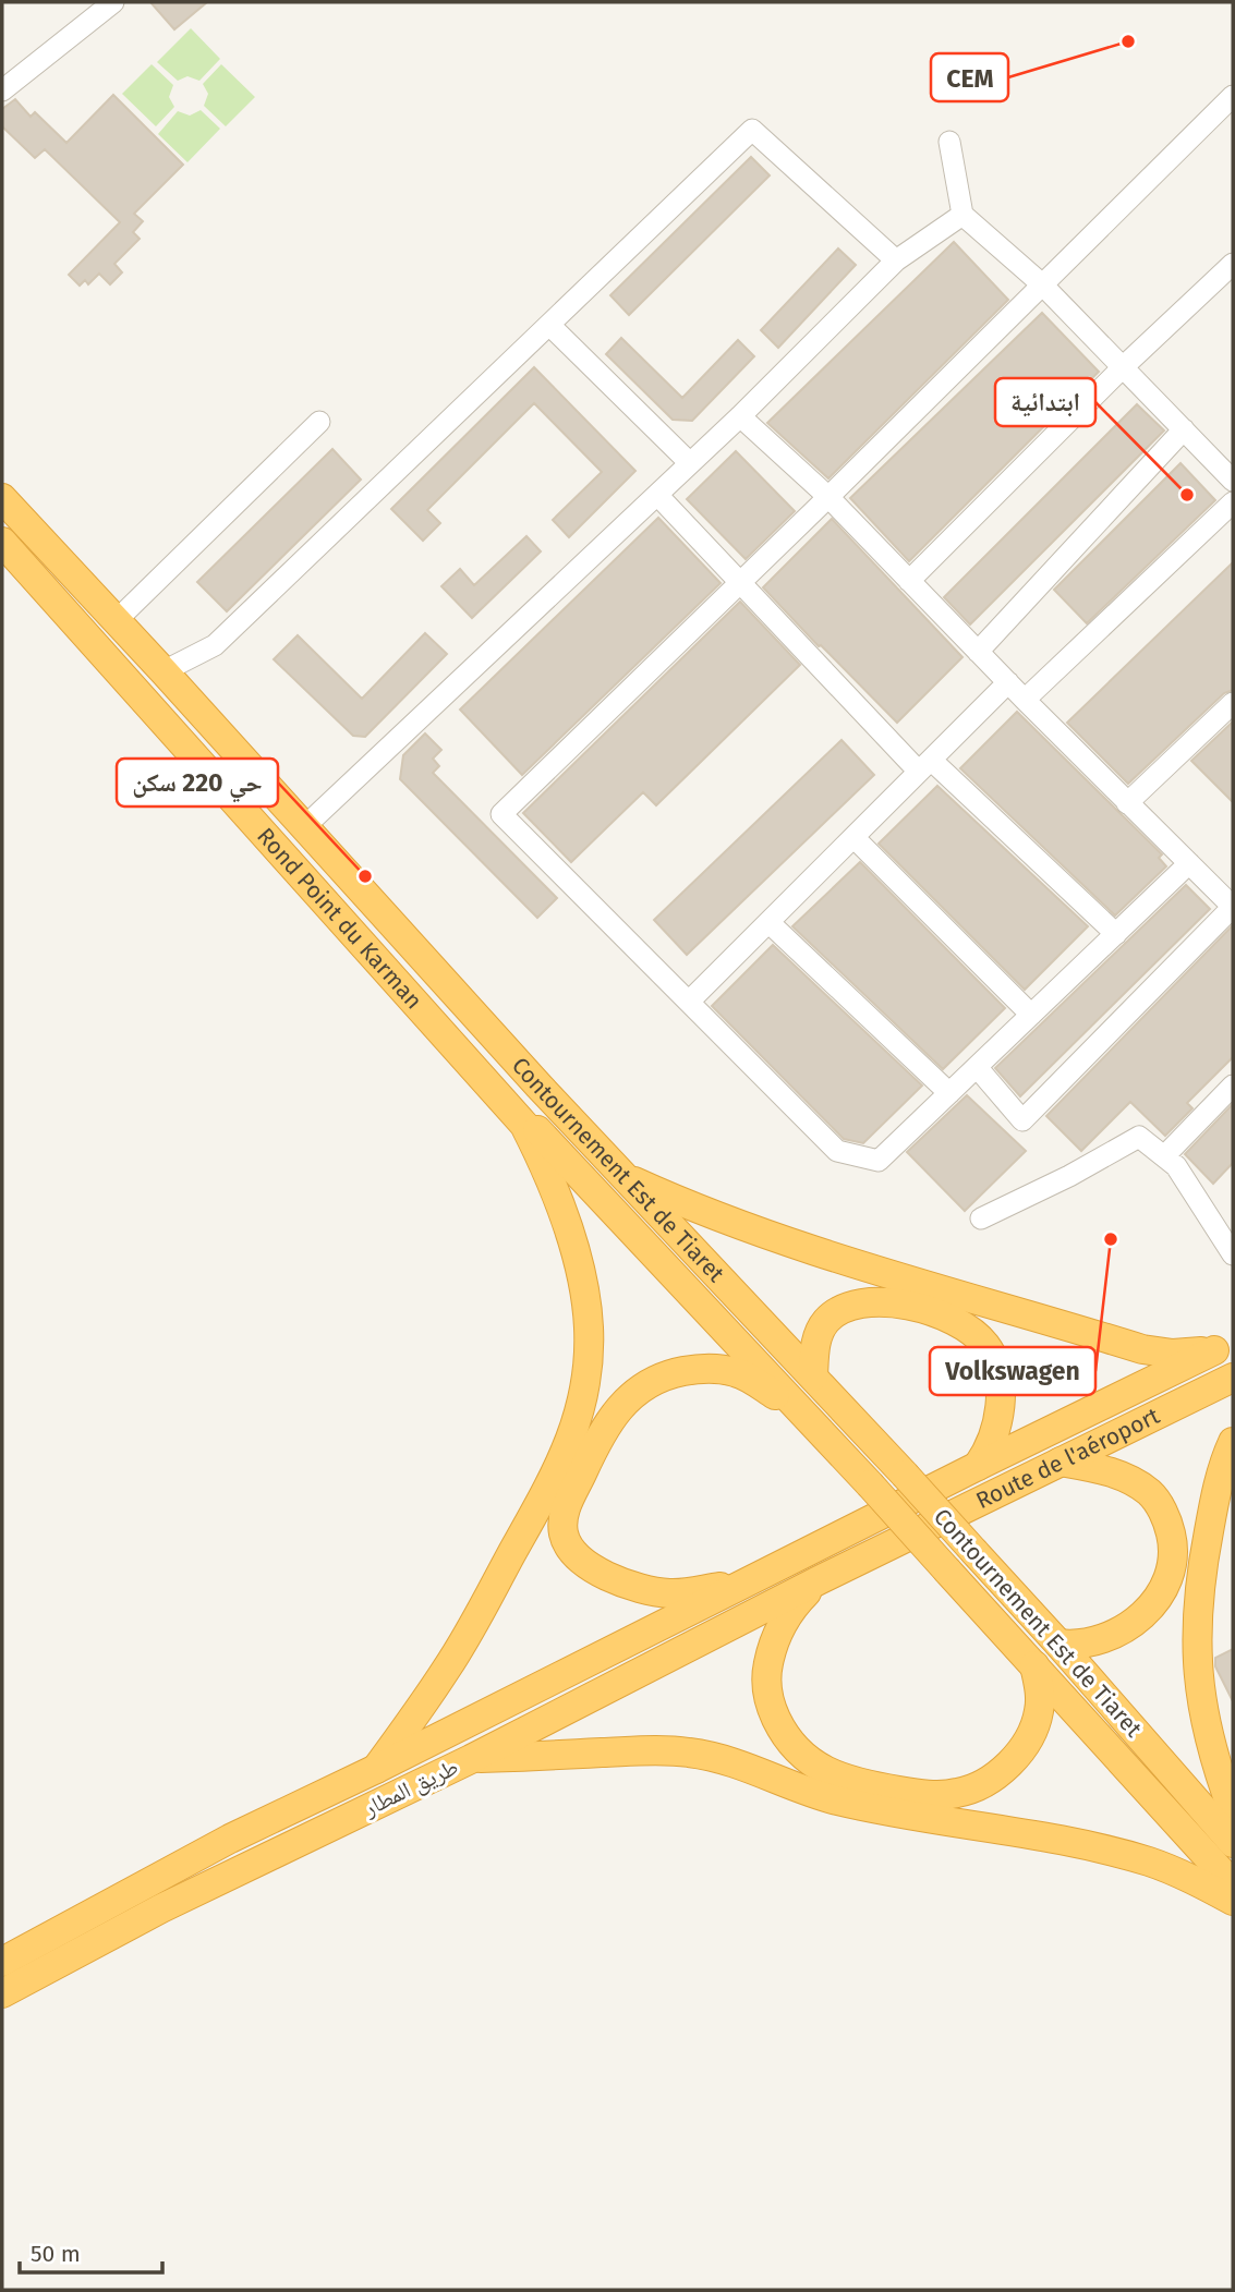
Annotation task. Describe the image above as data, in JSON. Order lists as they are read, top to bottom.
{
  "streets": {
    "highway": [
      "Rond Point du Karman",
      "Contournement Est de Tiaret",
      "Route de l'aéroport",
      "طريق المطار"
    ]
  },
  "crossings": [
    ["Rond Point du Karman", "Contournement Est de Tiaret"],
    ["Contournement Est de Tiaret", "Route de l'aéroport"],
    ["Route de l'aéroport", "طريق المطار"]
  ],
  "places": [
    "CEM",
    "ابتدائية",
    "حي 220 سكن",
    "Volkswagen"
  ],
  "scale_bar": "50 m"
}
